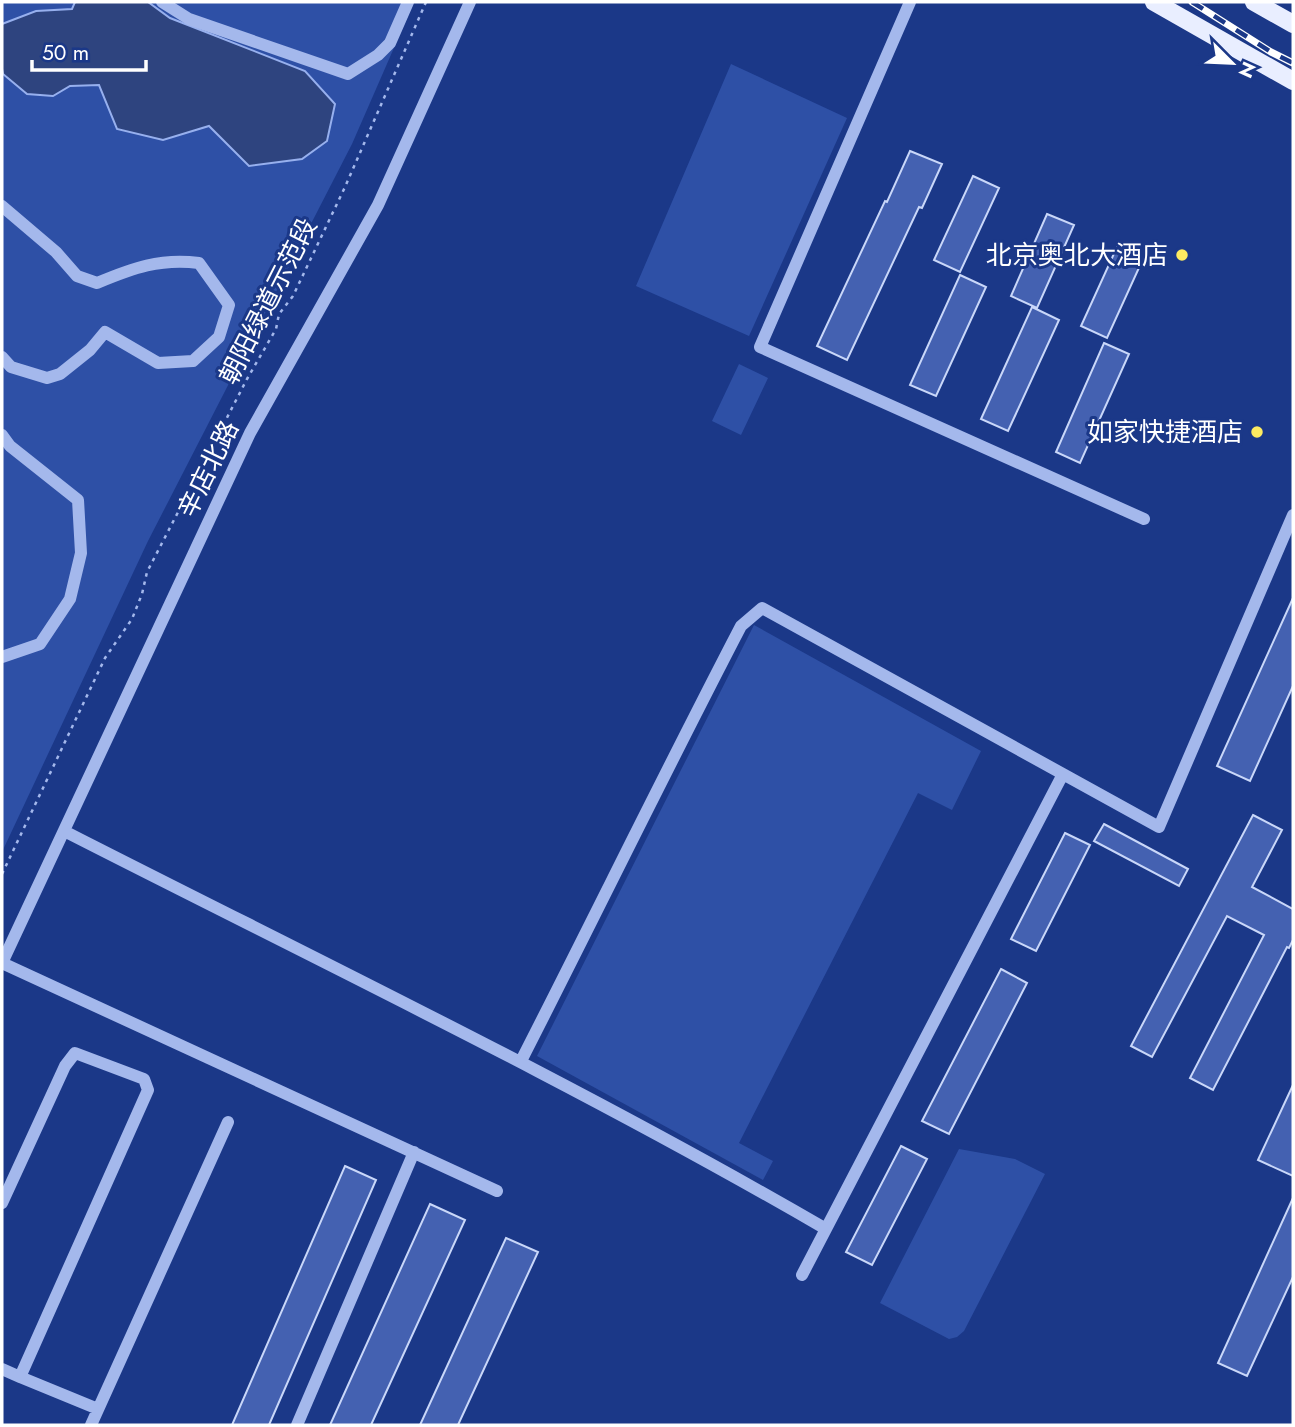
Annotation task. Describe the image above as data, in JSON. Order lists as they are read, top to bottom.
{
  "streets": {
    "street": ["辛店北路"],
    "path": ["朝阳绿道示范段"]
  },
  "places": ["北京奥北大酒店", "如家快捷酒店"],
  "scale_bar": "50 m",
  "north": "bottom right"
}
